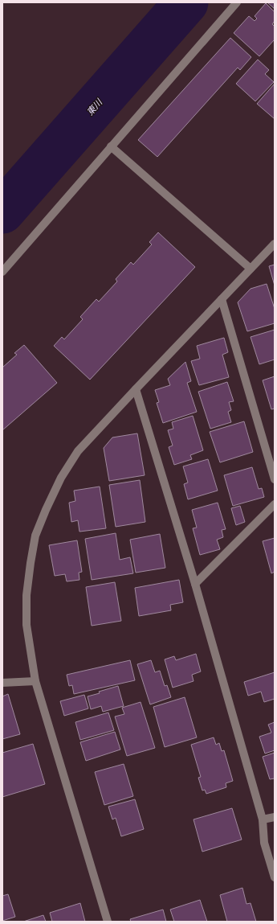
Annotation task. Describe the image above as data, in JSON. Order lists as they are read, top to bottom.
{
  "water": ["東川"]
}
